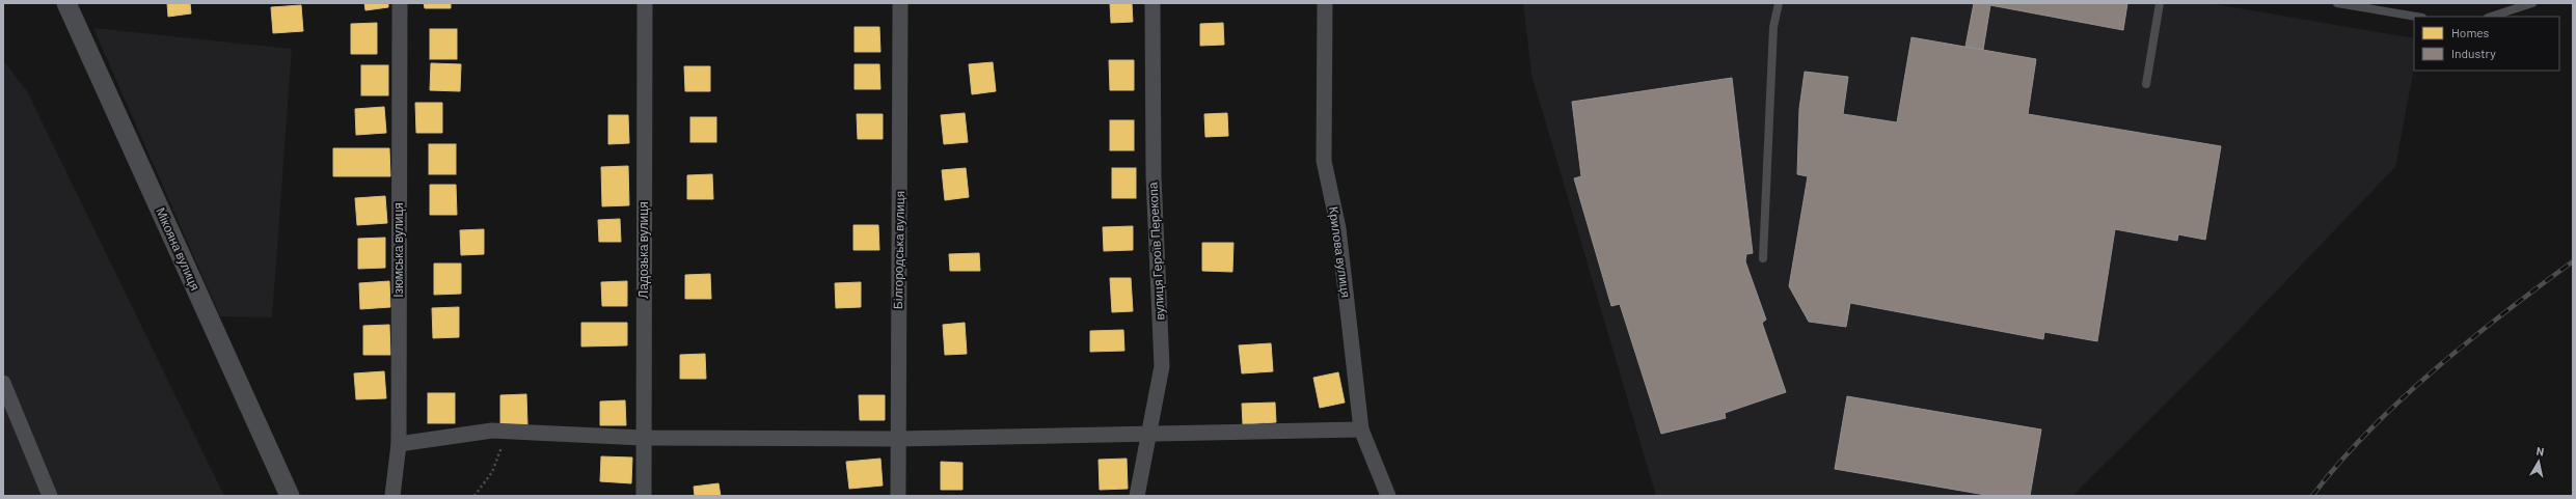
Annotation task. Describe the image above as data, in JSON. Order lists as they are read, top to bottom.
{
  "streets": {
    "street": [
      "Мікояна вулиця",
      "Ізюмська вулиця",
      "Ладозька вулиця",
      "Білгородська вулиця",
      "вулиця Героїв Перекопа",
      "Крилова вулиця"
    ]
  },
  "legend": ["Homes", "Industry"],
  "north": "top"
}
